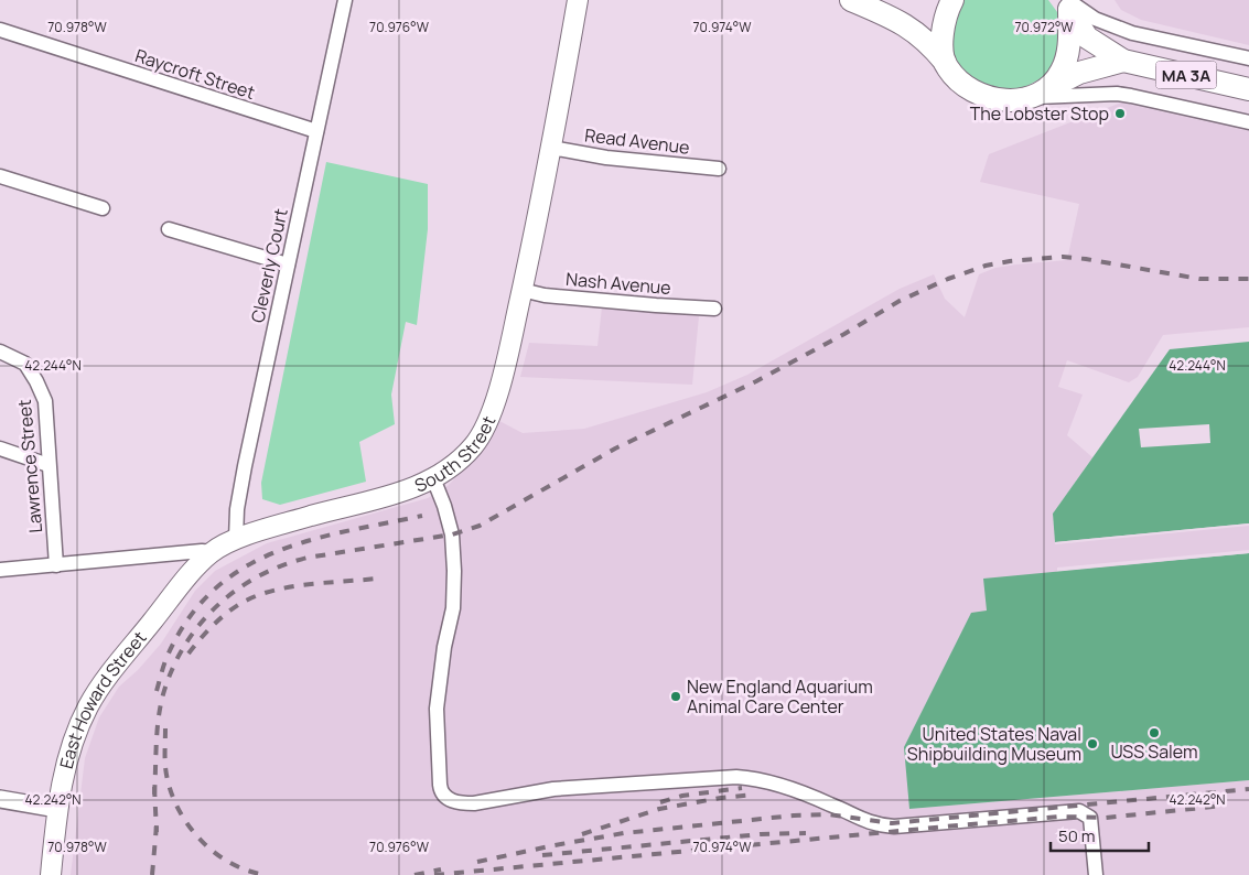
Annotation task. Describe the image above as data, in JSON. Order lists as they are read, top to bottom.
{
  "streets": {
    "main road": ["MA 3A", "South Street", "East Howard Street"],
    "street": [
      "Raycroft Street",
      "Read Avenue",
      "Cleverly Court",
      "Nash Avenue",
      "Lawrence Street"
    ]
  },
  "crossings": [
    ["Raycroft Street", "Cleverly Court"],
    ["Read Avenue", "South Street"],
    ["Cleverly Court", "South Street"],
    ["Nash Avenue", "South Street"],
    ["South Street", "Lawrence Street"],
    ["South Street", "East Howard Street"]
  ],
  "places": [
    "The Lobster Stop",
    "New England Aquarium Animal Care Center",
    "USS Salem",
    "United States Naval Shipbuilding Museum"
  ],
  "scale_bar": "50 m",
  "coordinates": [
    "70.978°W",
    "70.976°W",
    "70.974°W",
    "70.972°W",
    "42.244°N",
    "42.242°N"
  ]
}
